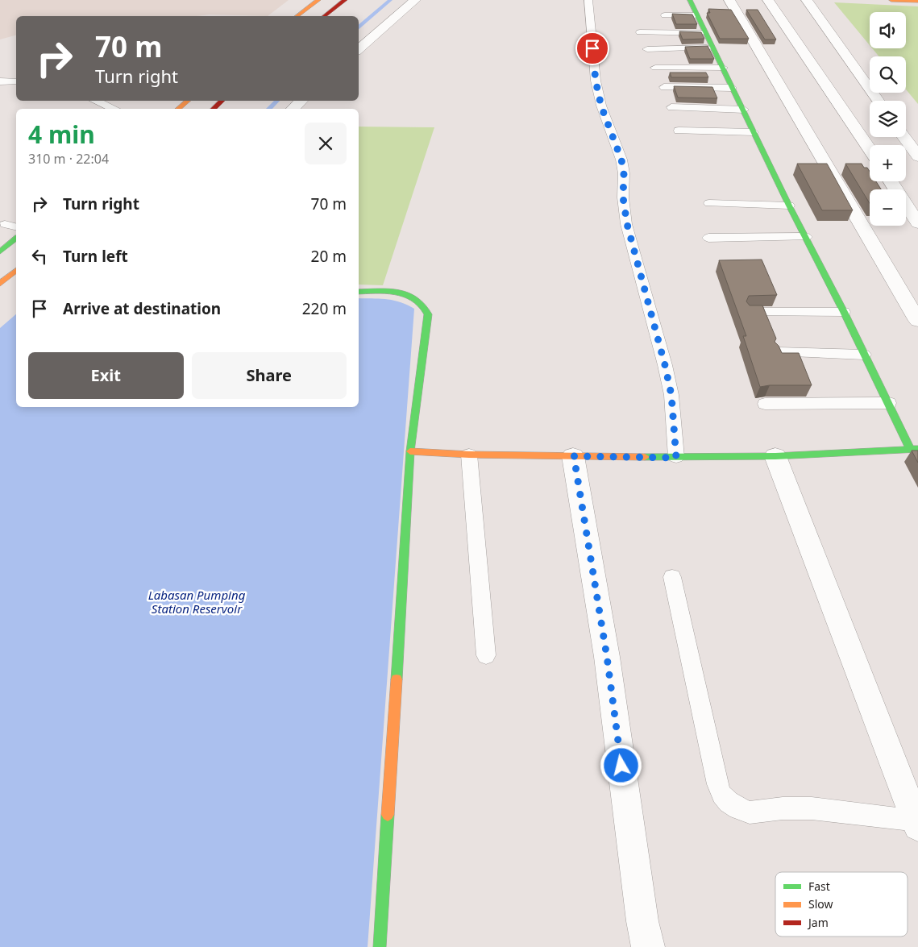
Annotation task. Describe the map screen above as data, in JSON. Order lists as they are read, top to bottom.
{
  "water": ["Labasan Pumping Station Reservoir"],
  "legend": ["Fast", "Slow", "Jam"],
  "page": {
    "map_buttons": ["+", "−"],
    "turn": ["70 m", "Turn right"],
    "heading": ["4 min", "310 m · 22:04"],
    "list": [
      {
        "name": "Turn right",
        "value": "70 m"
      },
      {
        "name": "Turn left",
        "value": "20 m"
      },
      {
        "name": "Arrive at destination",
        "value": "220 m"
      }
    ],
    "buttons": ["Exit", "Share"]
  }
}
